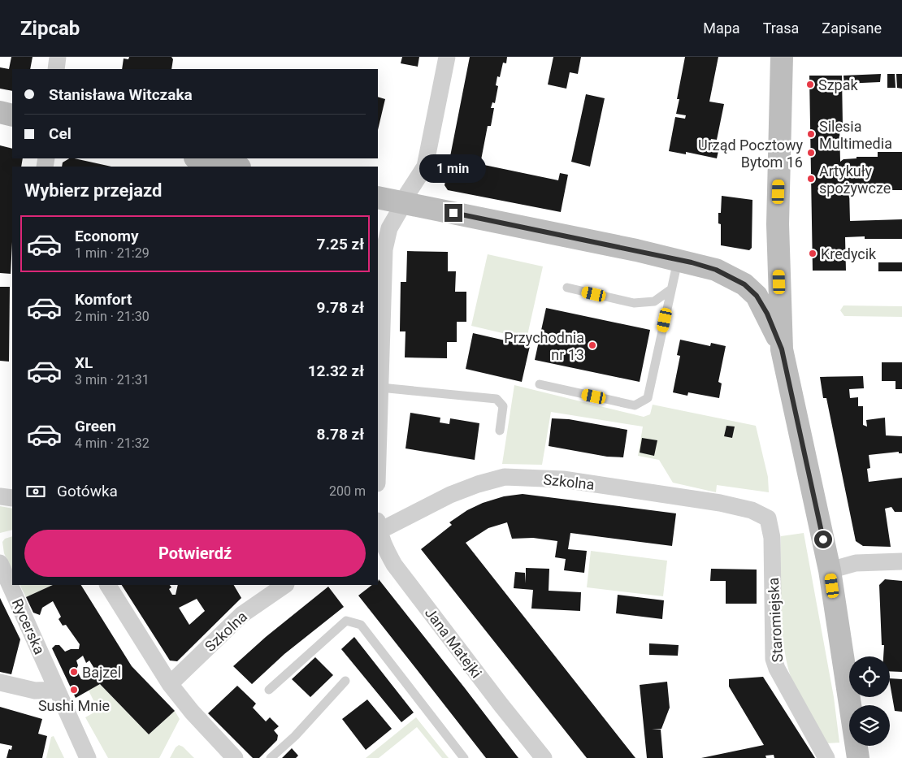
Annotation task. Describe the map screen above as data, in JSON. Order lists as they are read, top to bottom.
{
  "streets": {
    "street": [
      "Szkolna",
      "Staromiejska",
      "Rycerska",
      "Jana Matejki"
    ]
  },
  "crossings": [
    ["Szkolna", "Staromiejska"]
  ],
  "places": [
    "Szpak",
    "Silesia Multimedia",
    "Urząd Pocztowy Bytom 16",
    "Artykuły spożywcze",
    "Kredycik",
    "Przychodnia nr 13",
    "Bajzel",
    "Sushi Mnie"
  ],
  "page": {
    "header": "Zipcab",
    "nav": ["Mapa", "Trasa", "Zapisane"],
    "banner": ["Stanisława Witczaka", "Cel"],
    "bubble": "1 min",
    "heading": "Wybierz przejazd",
    "list": [
      {
        "name": "Economy",
        "note": "1 min · 21:29",
        "value": "7.25 zł"
      },
      {
        "name": "Komfort",
        "note": "2 min · 21:30",
        "value": "9.78 zł"
      },
      {
        "name": "XL",
        "note": "3 min · 21:31",
        "value": "12.32 zł"
      },
      {
        "name": "Green",
        "note": "4 min · 21:32",
        "value": "8.78 zł"
      }
    ],
    "pay": ["Gotówka", "200 m"],
    "buttons": "Potwierdź"
  }
}
